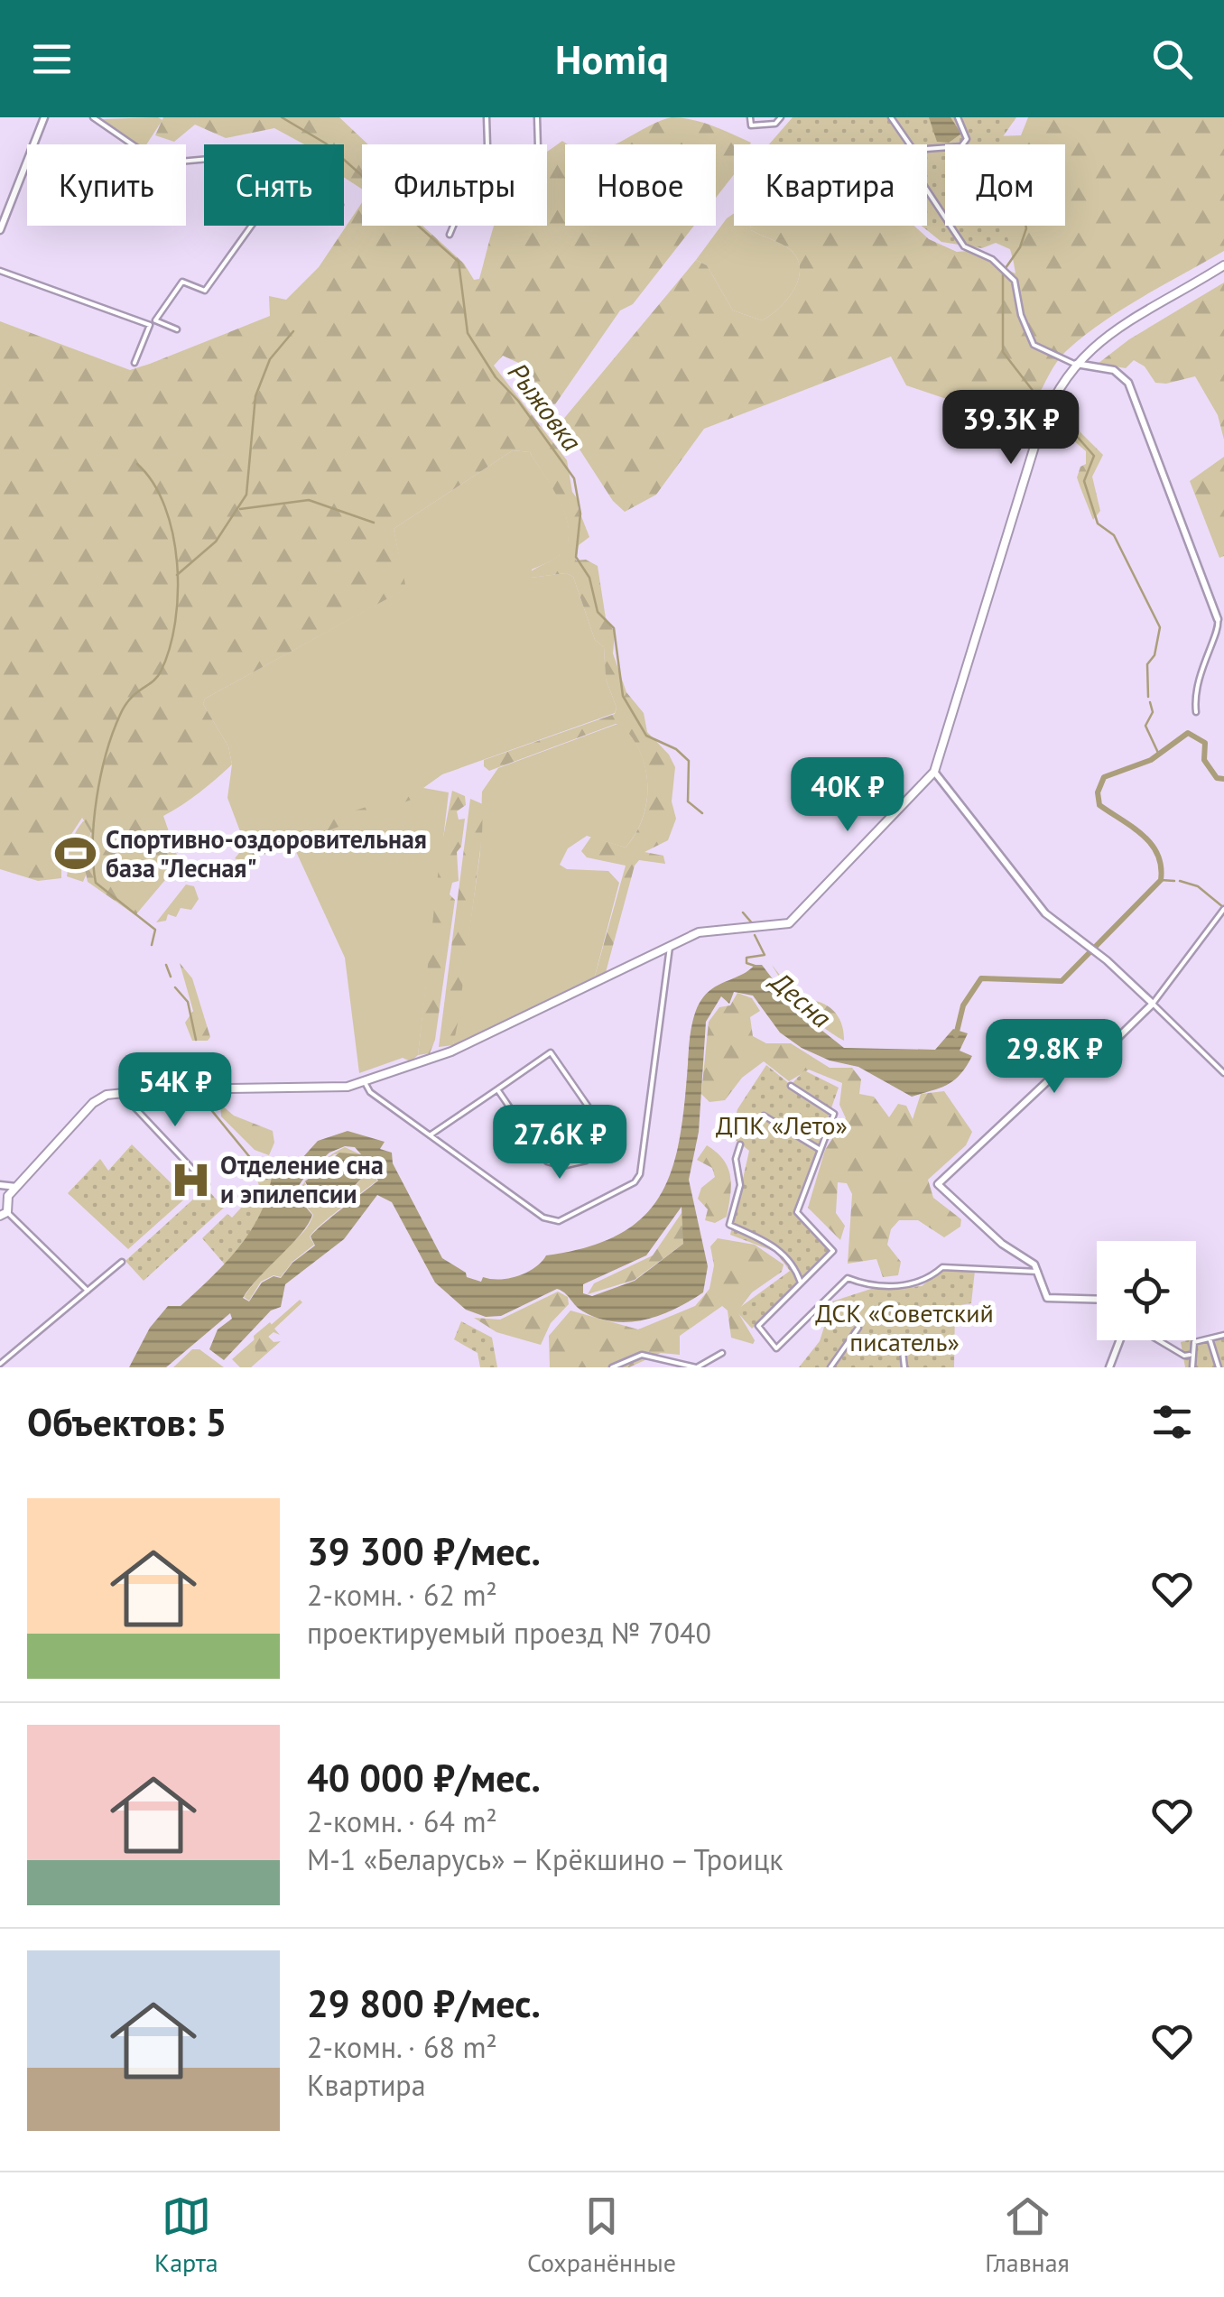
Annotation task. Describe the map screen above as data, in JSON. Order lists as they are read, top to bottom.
{
  "water": ["Рыжовка", "Десна"],
  "parks": ["ДПК «Лето»", "ДСК «Советский писатель»"],
  "places": {
    "sports": ["Спортивно-оздоровительная база \"Лесная\""],
    "hospital": ["Отделение сна и эпилепсии"]
  },
  "page": {
    "header": "Homiq",
    "chip": [
      "Купить",
      "Снять",
      "Фильтры",
      "Новое",
      "Квартира",
      "Дом"
    ],
    "price": [
      "39.3K ₽",
      "40K ₽",
      "29.8K ₽",
      "54K ₽",
      "27.6K ₽"
    ],
    "heading": "Объектов: 5",
    "list": [
      {
        "name": "39 300 ₽/мес.",
        "note": "2-комн. · 62 m² · проектируемый проезд № 7040"
      },
      {
        "name": "40 000 ₽/мес.",
        "note": "2-комн. · 64 m² · М-1 «Беларусь» – Крёкшино – Троицк"
      },
      {
        "name": "29 800 ₽/мес.",
        "note": "2-комн. · 68 m² · Квартира"
      }
    ],
    "tabs": ["Карта", "Сохранённые", "Главная"]
  }
}
